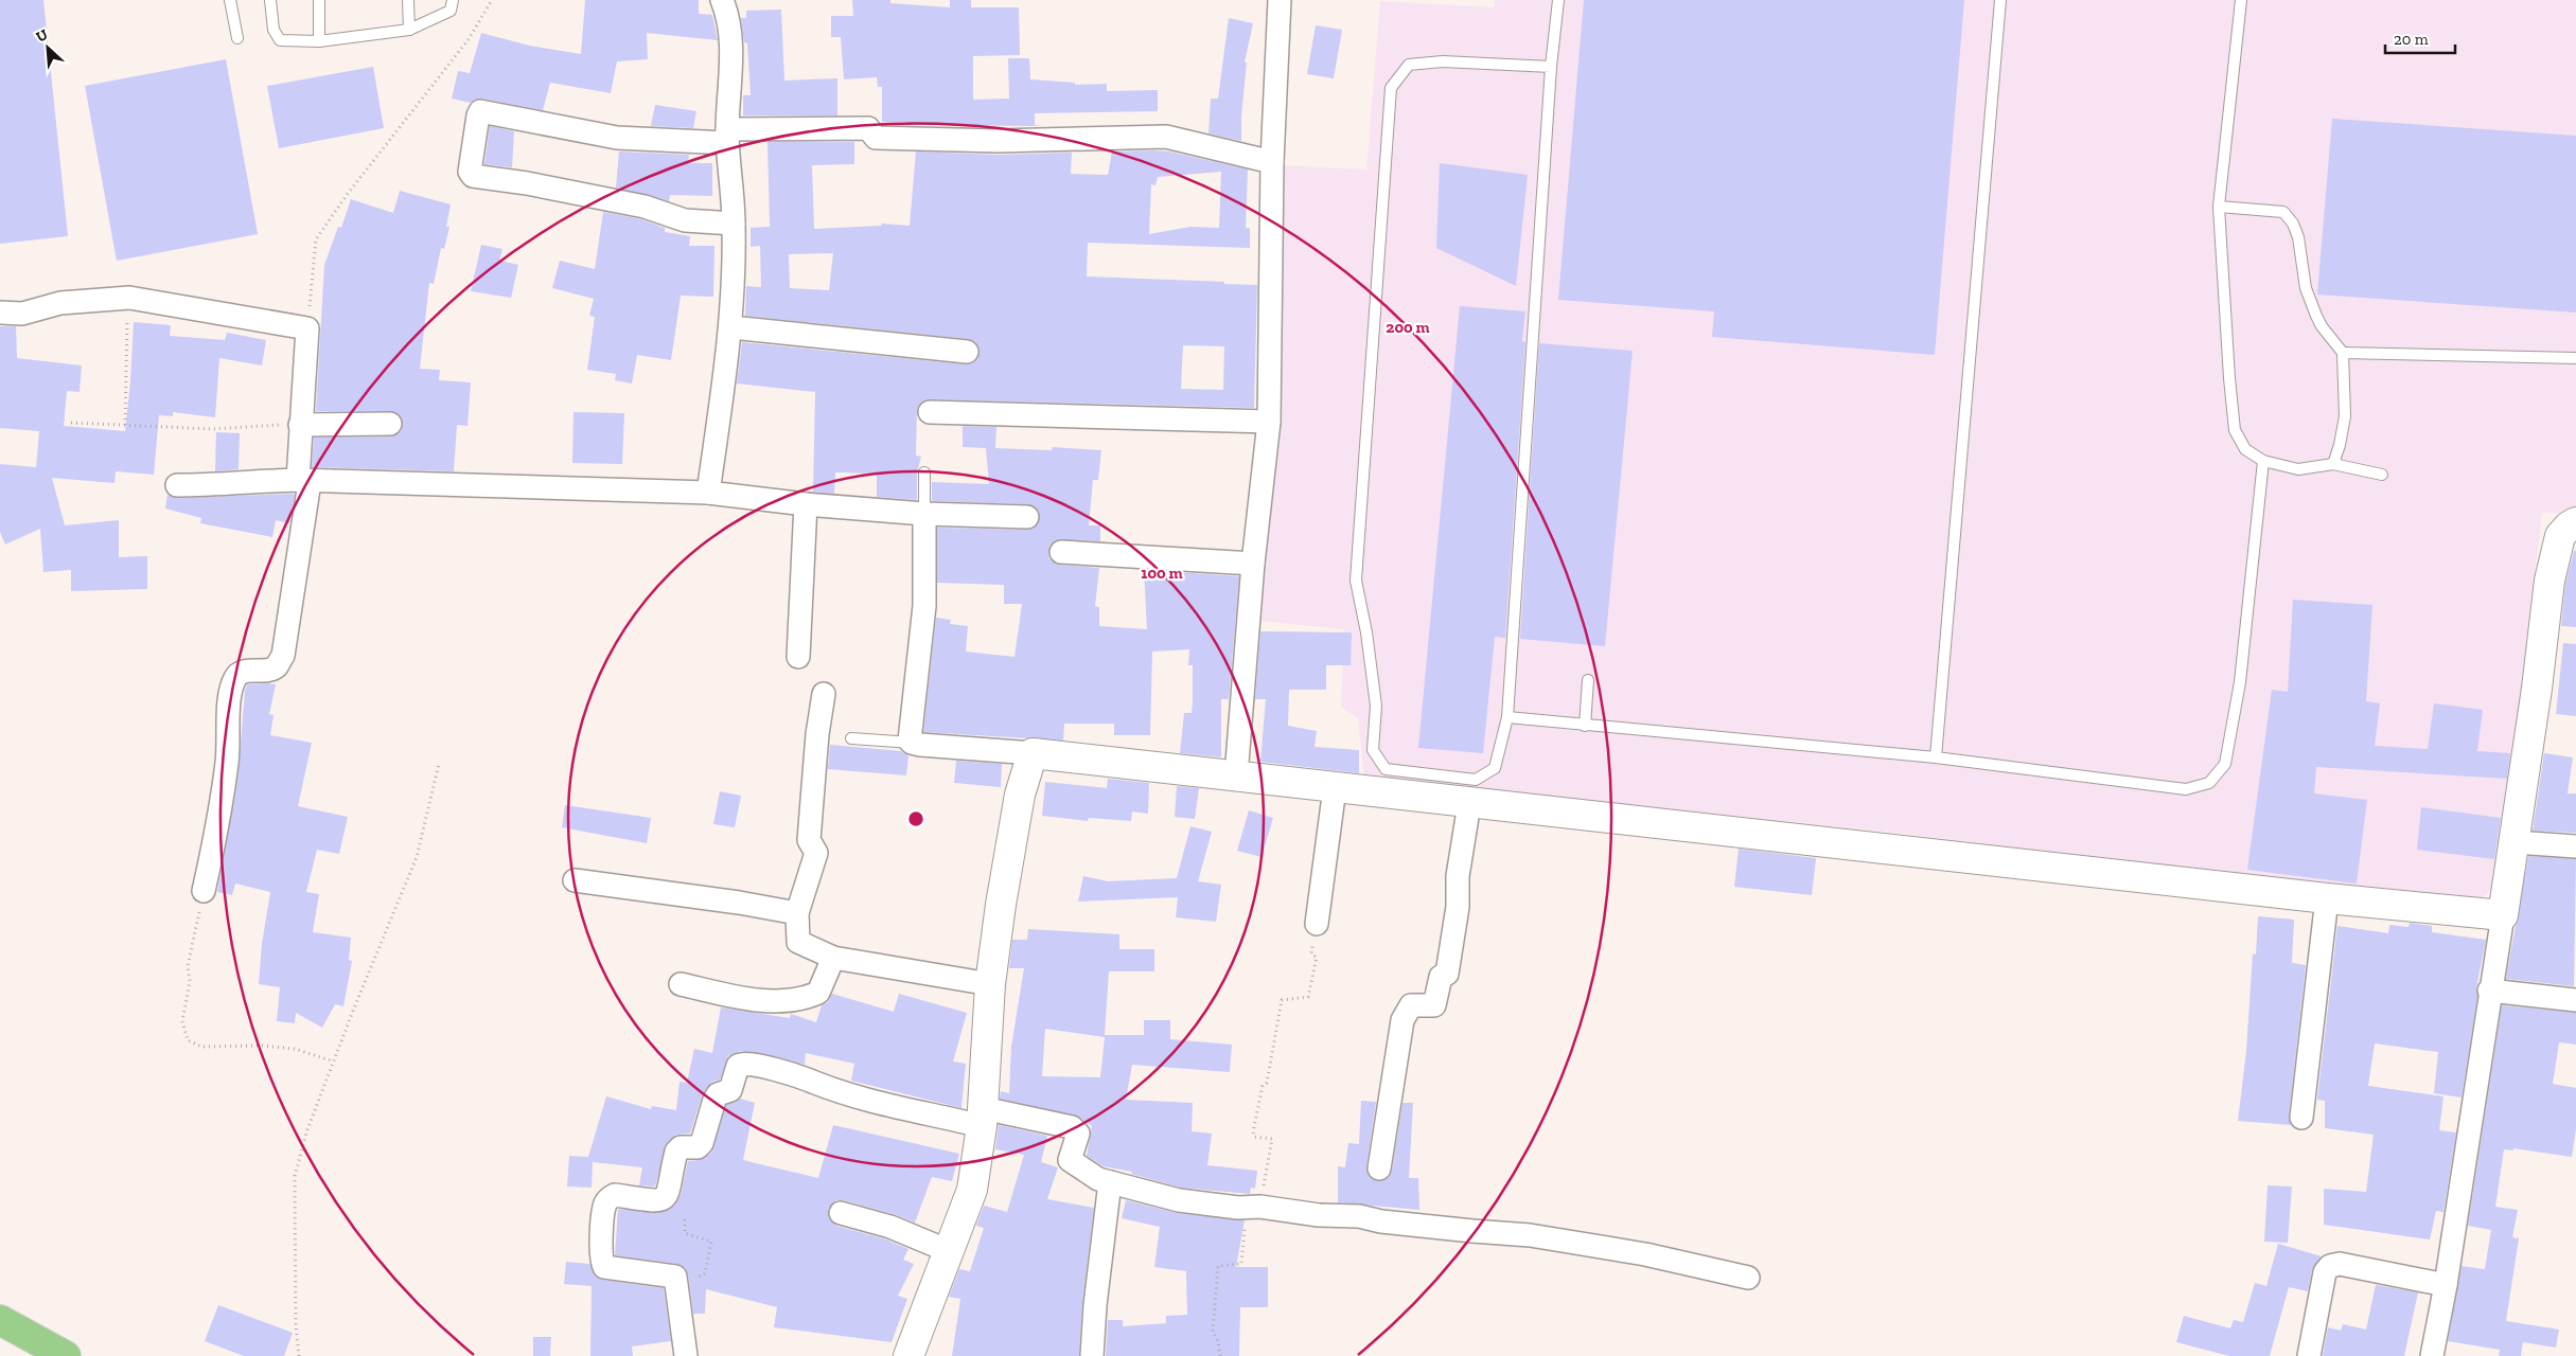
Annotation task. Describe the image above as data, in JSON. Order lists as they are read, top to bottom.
{
  "scale_bar": "20 m",
  "north": "top left",
  "rings": ["200 m", "100 m"]
}
